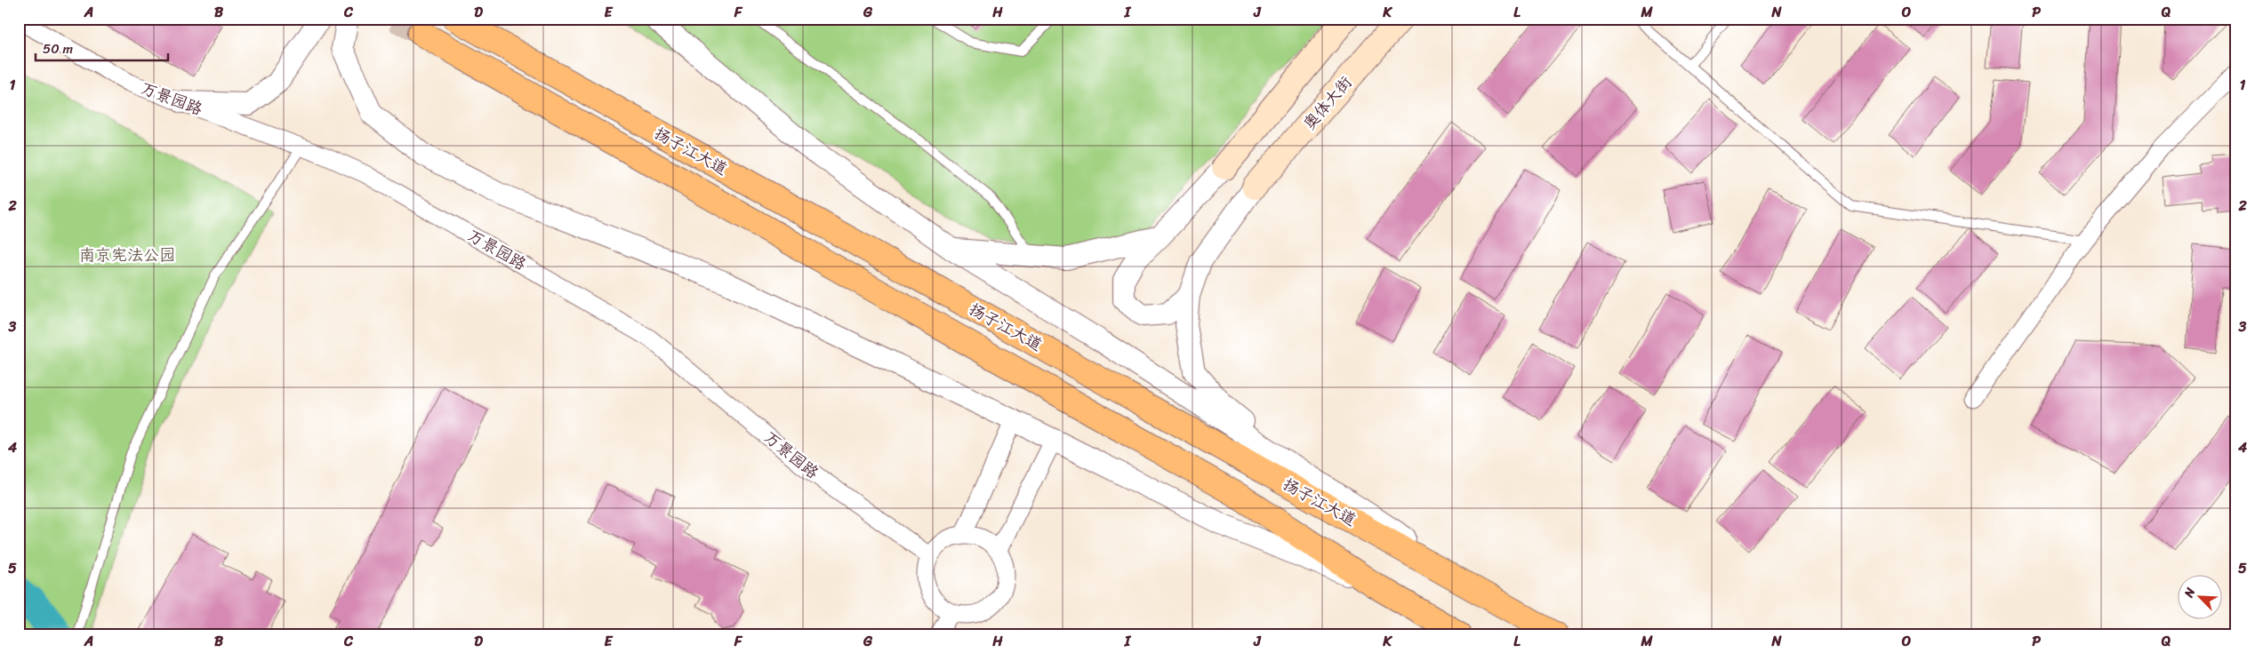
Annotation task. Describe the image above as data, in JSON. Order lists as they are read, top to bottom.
{
  "streets": {
    "highway": ["扬子江大道"],
    "main road": ["奥体大街"],
    "street": ["万景园路"]
  },
  "parks": ["南京宪法公园"],
  "scale_bar": "50 m",
  "north": "top left",
  "grid": {
    "columns": [
      "A",
      "B",
      "C",
      "D",
      "E",
      "F",
      "G",
      "H",
      "I",
      "J",
      "K",
      "L",
      "M",
      "N",
      "O",
      "P",
      "Q"
    ],
    "rows": [
      "1",
      "2",
      "3",
      "4",
      "5"
    ]
  }
}
